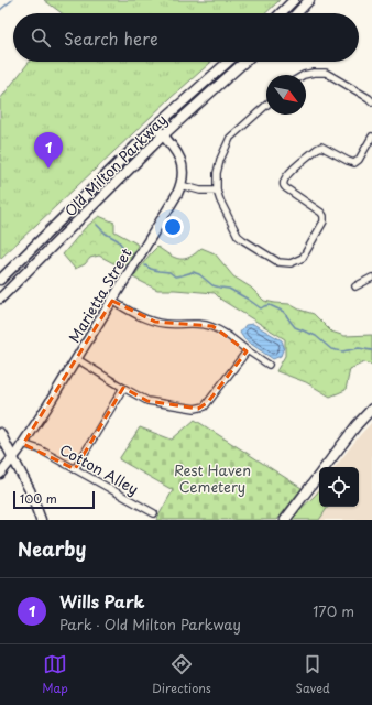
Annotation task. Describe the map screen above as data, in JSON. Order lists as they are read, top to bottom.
{
  "streets": {
    "main road": ["Old Milton Parkway", "Marietta Street"],
    "street": ["Cotton Alley"]
  },
  "crossings": [
    ["Old Milton Parkway", "Marietta Street"],
    ["Marietta Street", "Cotton Alley"]
  ],
  "parks": ["Rest Haven Cemetery"],
  "scale_bar": "100 m",
  "north": "bottom right",
  "page": {
    "search": "Search here",
    "pins": "1",
    "scale": "100 m",
    "heading": "Nearby",
    "list": [
      {
        "mark": "1",
        "name": "Wills Park",
        "note": "Park · Old Milton Parkway",
        "value": "170 m"
      }
    ],
    "nav": ["Map", "Directions", "Saved"]
  }
}
